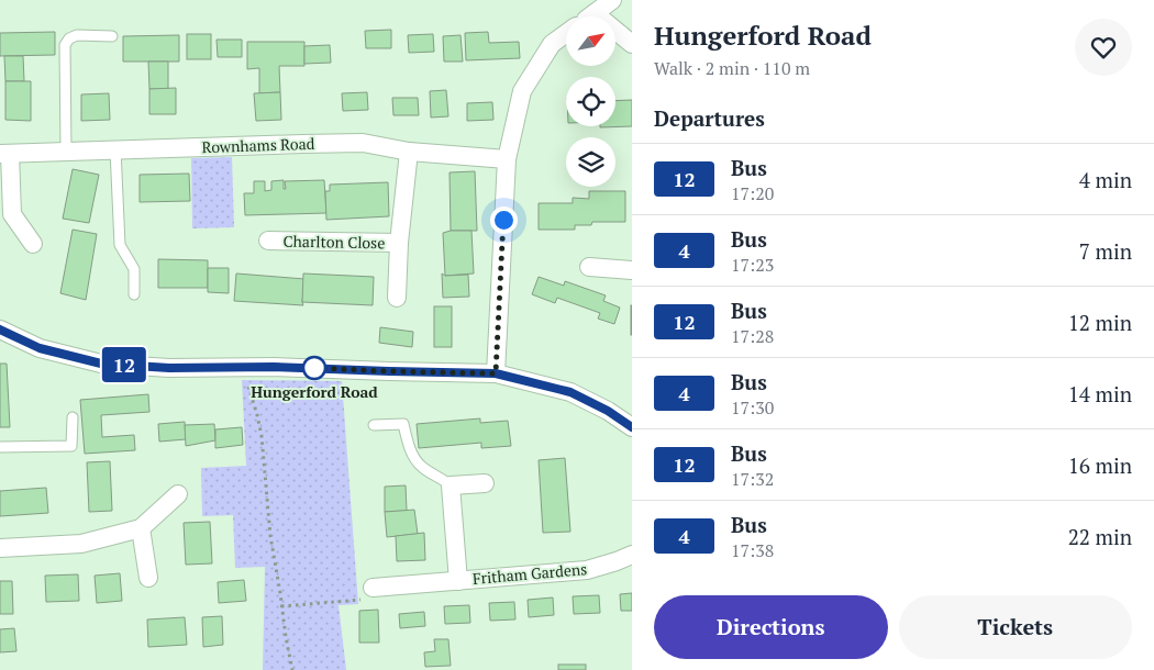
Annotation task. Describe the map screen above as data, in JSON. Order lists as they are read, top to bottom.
{
  "streets": {
    "street": ["Rownhams Road", "Charlton Close", "Fritham Gardens"]
  },
  "crossings": [
    ["Rownhams Road", "Charlton Close"]
  ],
  "places": ["Hungerford Road"],
  "lines": ["bus line 12"],
  "north": "top right",
  "page": {
    "on_map": "12",
    "heading": [
      ["Hungerford Road", "Walk · 2 min · 110 m"],
      "Departures"
    ],
    "list": [
      {
        "mark": "12",
        "name": "Bus",
        "note": "17:20",
        "value": "4 min"
      },
      {
        "mark": "4",
        "name": "Bus",
        "note": "17:23",
        "value": "7 min"
      },
      {
        "mark": "12",
        "name": "Bus",
        "note": "17:28",
        "value": "12 min"
      },
      {
        "mark": "4",
        "name": "Bus",
        "note": "17:30",
        "value": "14 min"
      },
      {
        "mark": "12",
        "name": "Bus",
        "note": "17:32",
        "value": "16 min"
      },
      {
        "mark": "4",
        "name": "Bus",
        "note": "17:38",
        "value": "22 min"
      }
    ],
    "buttons": ["Directions", "Tickets"]
  }
}
